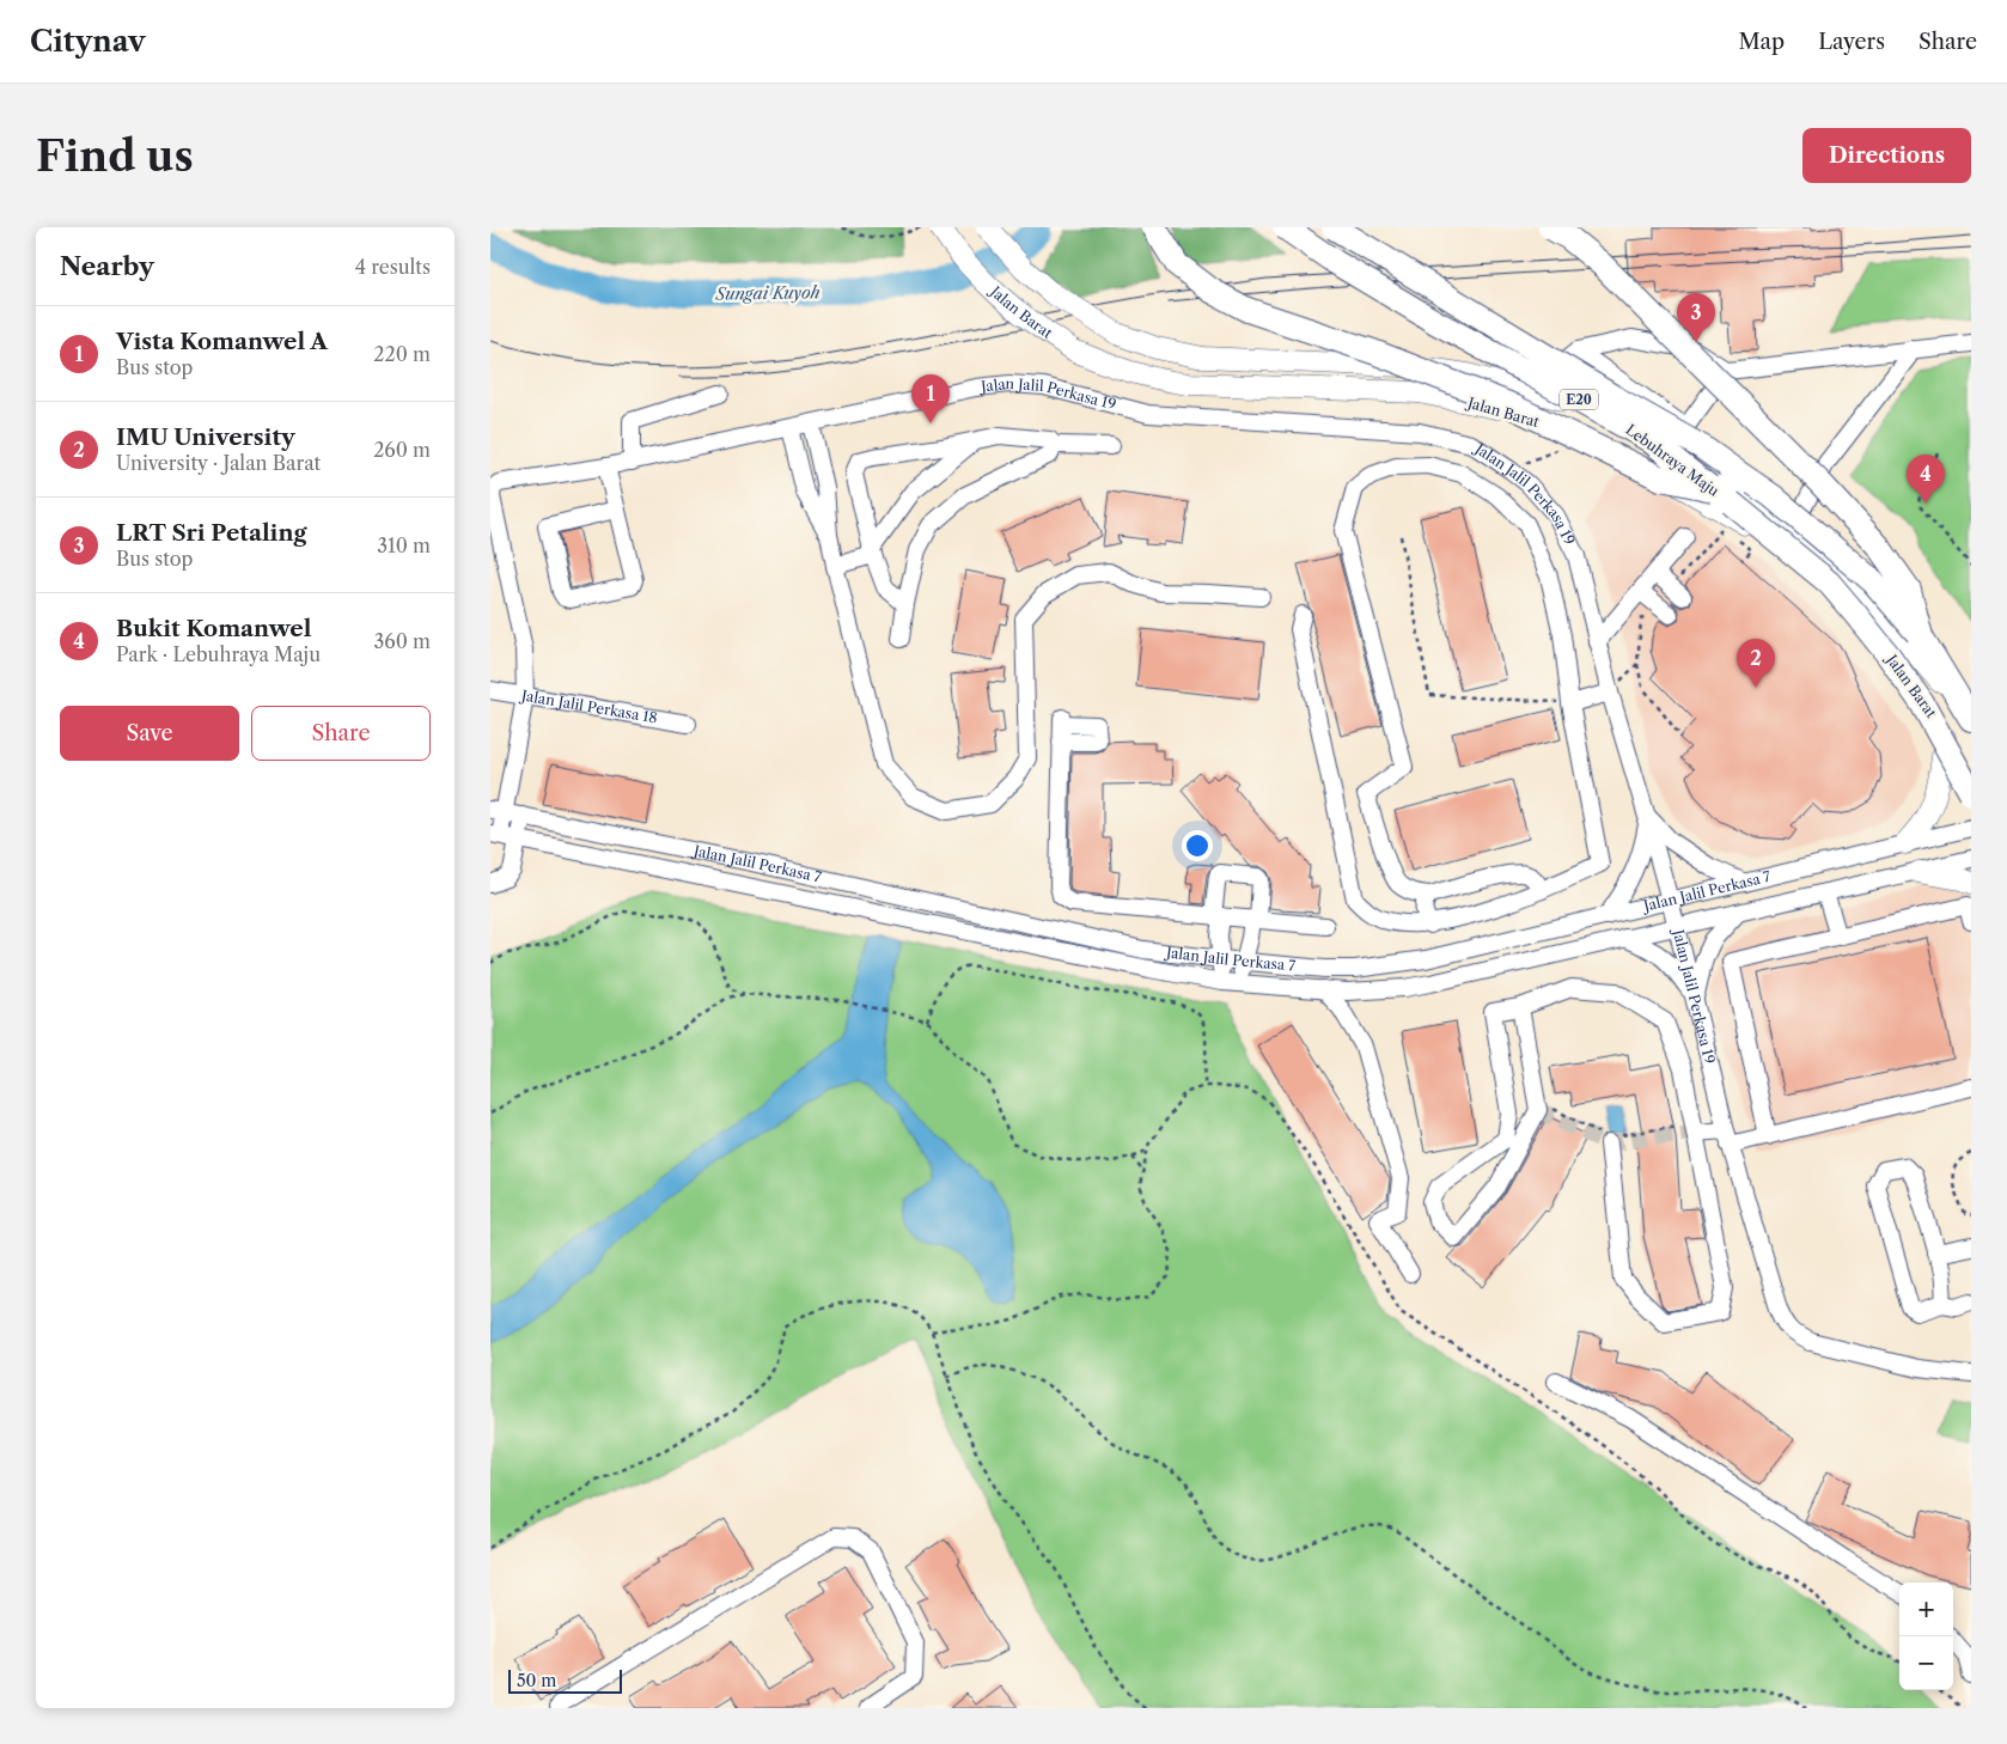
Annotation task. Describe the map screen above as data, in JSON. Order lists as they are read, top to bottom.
{
  "streets": {
    "highway": ["E20", "Lebuhraya Maju"],
    "main road": ["Jalan Barat"],
    "street": ["Jalan Jalil Perkasa 19", "Jalan Jalil Perkasa 18", "Jalan Jalil Perkasa 7"]
  },
  "crossings": [
    ["Jalan Barat", "Lebuhraya Maju"],
    ["Jalan Jalil Perkasa 19", "Jalan Jalil Perkasa 18"],
    ["Jalan Jalil Perkasa 19", "Jalan Jalil Perkasa 7"]
  ],
  "water": ["Sungai Kuyoh"],
  "scale_bar": "50 m",
  "page": {
    "header": "Citynav",
    "nav": ["Map", "Layers", "Share"],
    "buttons": [
      "Directions",
      ["Save", "Share"]
    ],
    "title": "Find us",
    "heading": ["Nearby", "4 results"],
    "pins": [
      "3",
      "1",
      "4",
      "2"
    ],
    "list": [
      {
        "mark": "1",
        "name": "Vista Komanwel A",
        "note": "Bus stop",
        "value": "220 m"
      },
      {
        "mark": "2",
        "name": "IMU University",
        "note": "University · Jalan Barat",
        "value": "260 m"
      },
      {
        "mark": "3",
        "name": "LRT Sri Petaling",
        "note": "Bus stop",
        "value": "310 m"
      },
      {
        "mark": "4",
        "name": "Bukit Komanwel",
        "note": "Park · Lebuhraya Maju",
        "value": "360 m"
      }
    ],
    "map_buttons": ["+", "−"],
    "scale": "50 m"
  }
}
